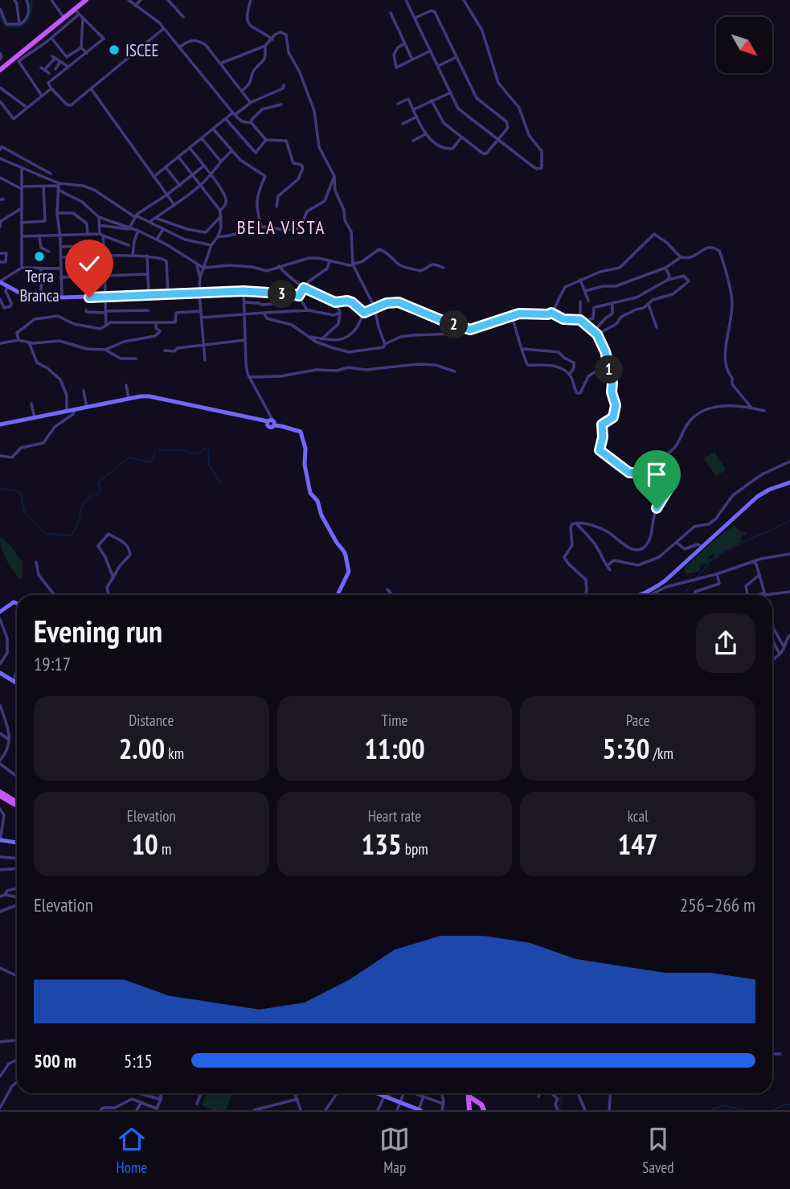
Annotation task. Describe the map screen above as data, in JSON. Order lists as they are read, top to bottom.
{
  "districts": ["BELA VISTA"],
  "places": ["ISCEE", "Terra Branca"],
  "north": "bottom right",
  "page": {
    "pins": ["3", "2", "1"],
    "heading": ["Evening run", "19:17"],
    "stats": [
      ["Distance", "2.00 km"],
      ["Time", "11:00"],
      ["Pace", "5:30 /km"],
      ["Elevation", "10 m"],
      ["Heart rate", "135 bpm"],
      ["kcal", "147"]
    ],
    "chart": ["Elevation", "256–266 m"],
    "list": [
      {
        "name": "500 m",
        "note": "5:15"
      }
    ],
    "tabs": ["Home", "Map", "Saved"]
  }
}
